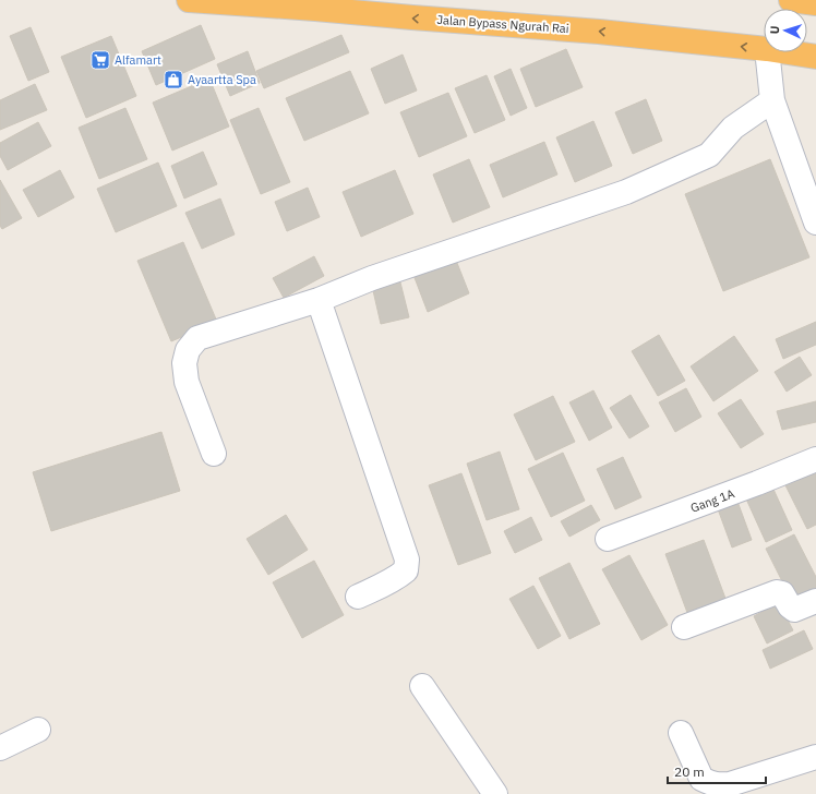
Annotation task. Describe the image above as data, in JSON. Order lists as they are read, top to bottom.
{
  "streets": {
    "highway": ["Jalan Bypass Ngurah Rai"],
    "street": ["Gang 1A"]
  },
  "one_way": ["Jalan Bypass Ngurah Rai"],
  "places": {
    "supermarket": ["Alfamart"],
    "shop": ["Ayaartta Spa"]
  },
  "scale_bar": "20 m",
  "north": "left"
}
